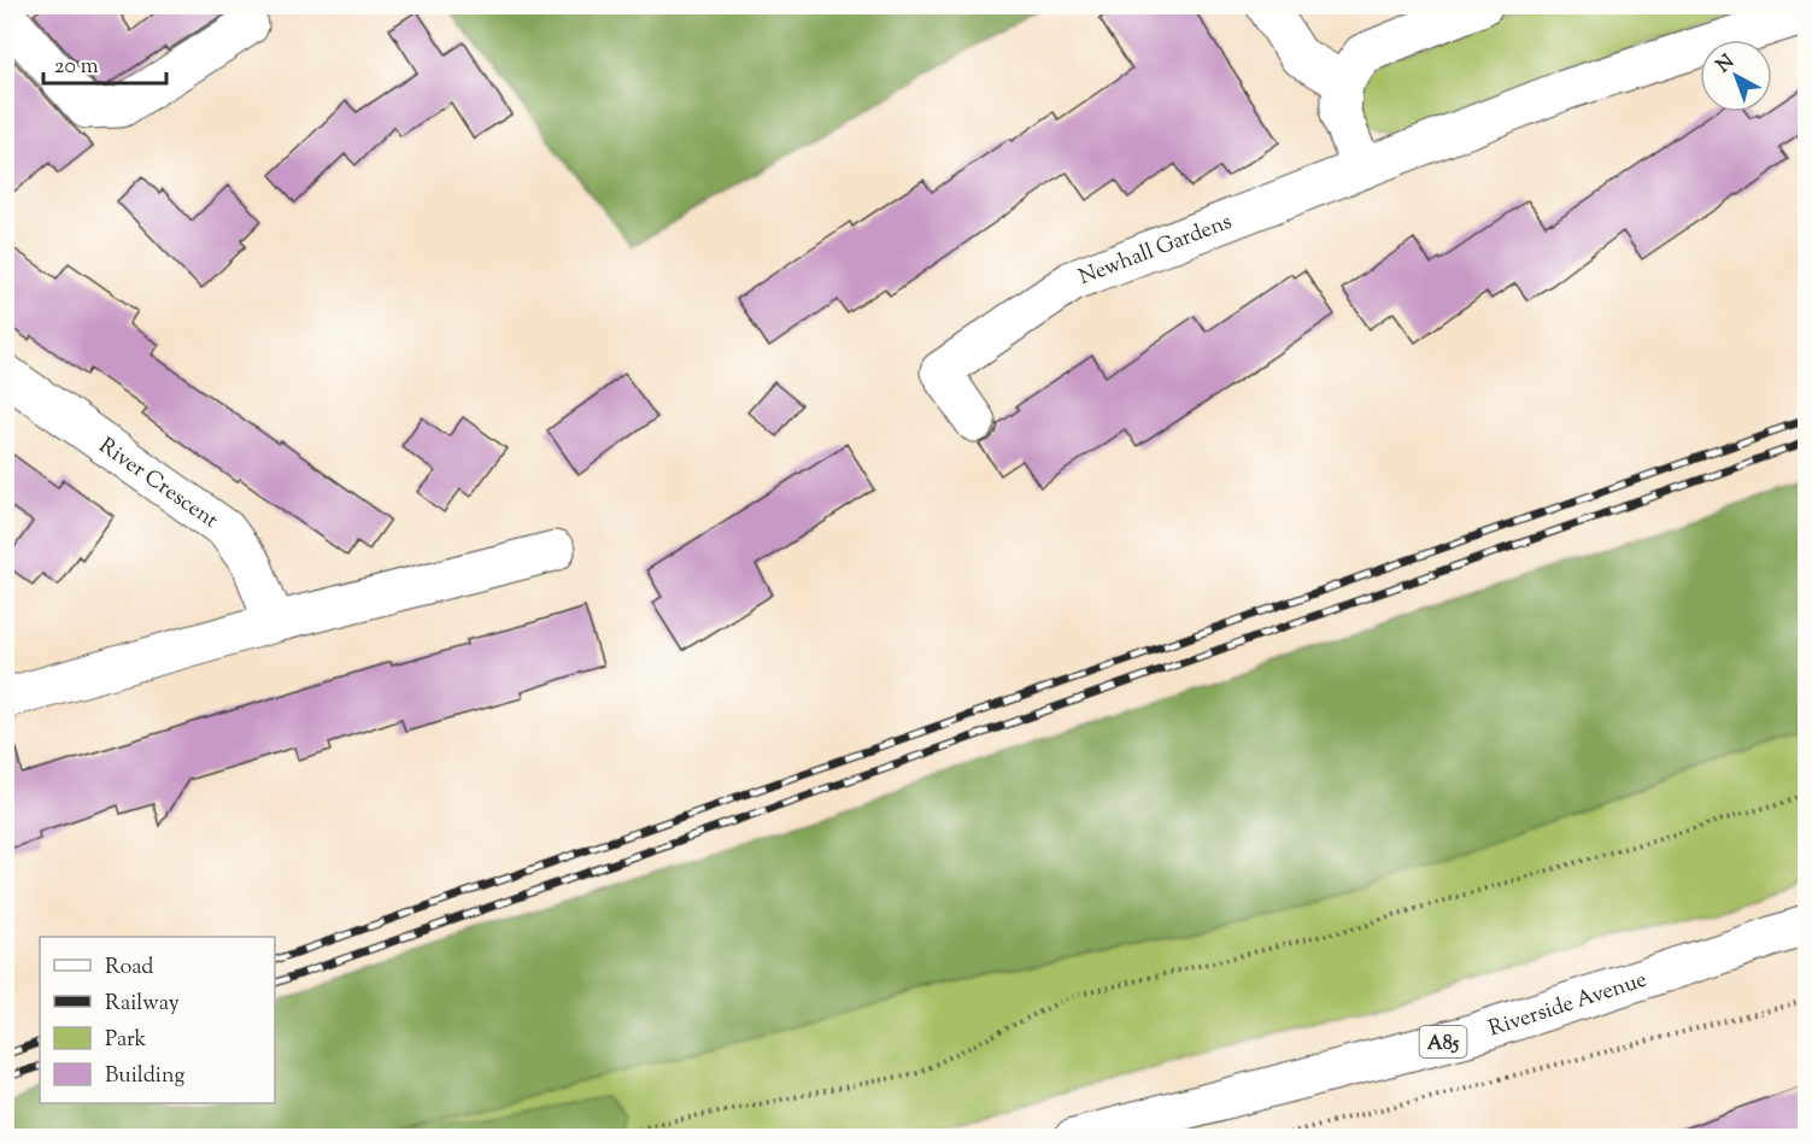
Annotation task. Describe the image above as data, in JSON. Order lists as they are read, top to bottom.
{
  "streets": {
    "street": [
      "Newhall Gardens",
      "River Crescent",
      "Riverside Avenue",
      "A85"
    ]
  },
  "legend": [
    "Road",
    "Railway",
    "Park",
    "Building"
  ],
  "scale_bar": "20 m",
  "north": "top left"
}
